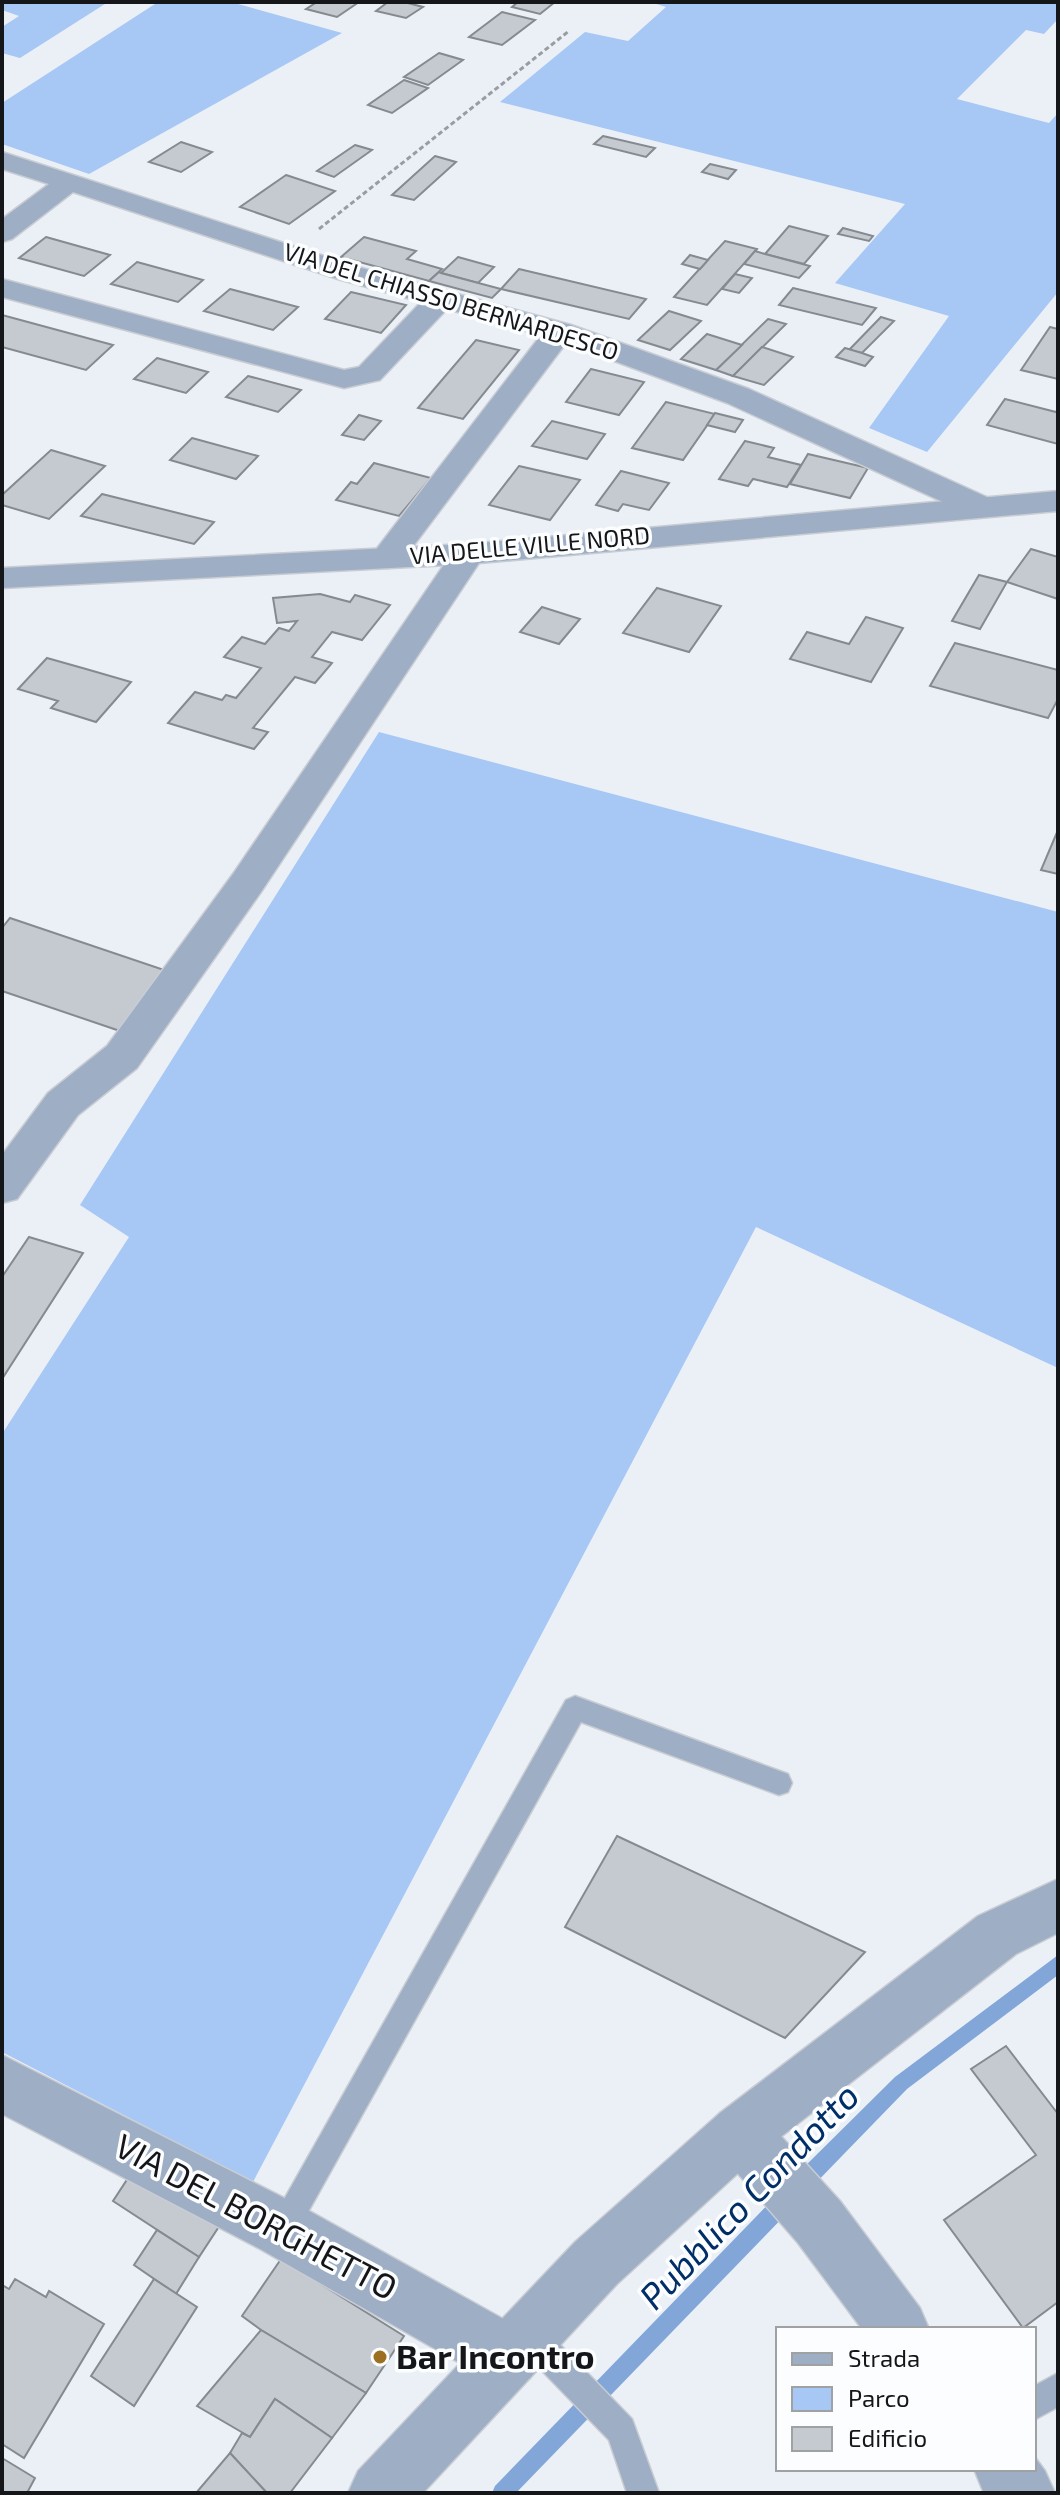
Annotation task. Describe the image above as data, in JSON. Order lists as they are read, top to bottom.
{
  "streets": {
    "street": ["VIA DEL CHIASSO BERNARDESCO", "VIA DELLE VILLE NORD", "VIA DEL BORGHETTO"]
  },
  "crossings": [
    ["VIA DEL CHIASSO BERNARDESCO", "VIA DELLE VILLE NORD"]
  ],
  "water": ["Pubblico Condotto"],
  "places": ["Bar Incontro"],
  "legend": ["Strada", "Parco", "Edificio"]
}
